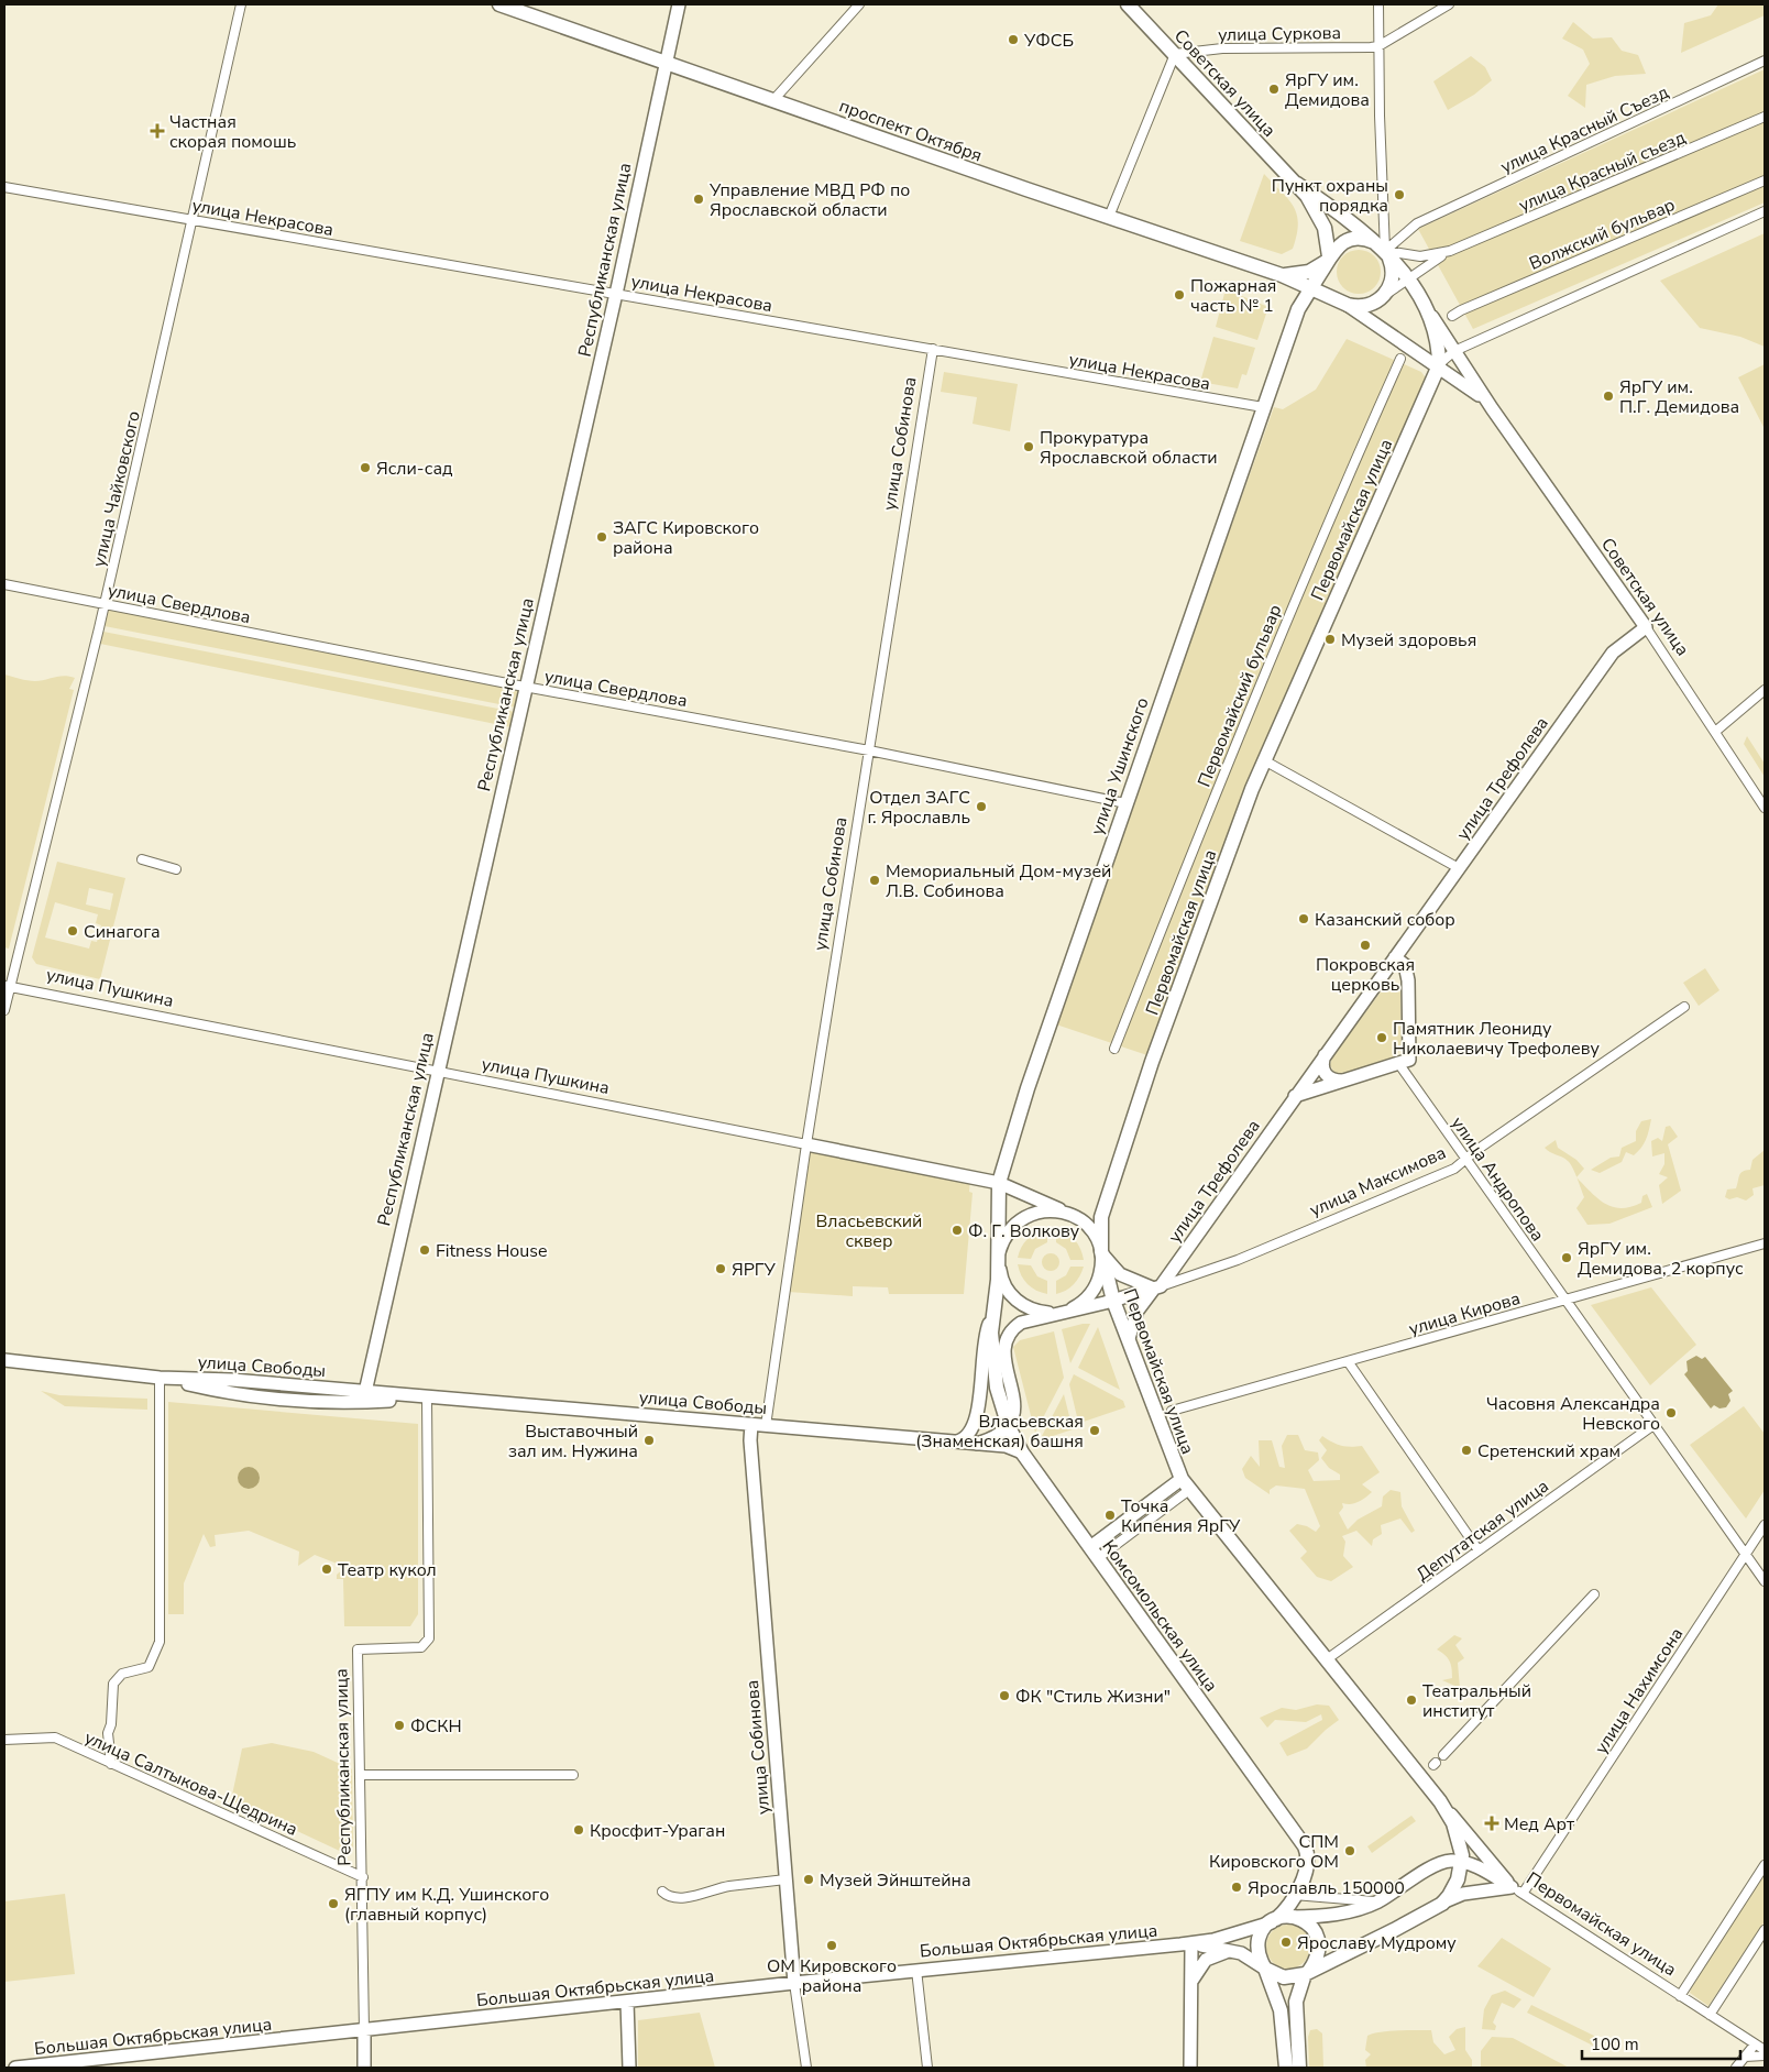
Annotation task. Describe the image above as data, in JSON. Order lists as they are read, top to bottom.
{
  "streets": {
    "main road": [
      "Советская улица",
      "проспект Октября",
      "Республиканская улица",
      "улица Собинова",
      "Первомайская улица",
      "улица Ушинского",
      "улица Трефолева",
      "улица Пушкина",
      "улица Максимова",
      "улица Свободы",
      "Комсомольская улица",
      "Большая Октябрьская улица"
    ],
    "street": [
      "улица Суркова",
      "улица Красный Съезд",
      "улица Красный съезд",
      "улица Некрасова",
      "Волжский бульвар",
      "улица Чайковского",
      "улица Свердлова",
      "Первомайский бульвар",
      "улица Андропова",
      "улица Кирова",
      "Депутатская улица",
      "улица Нахимсона",
      "улица Салтыкова-Щедрина"
    ]
  },
  "crossings": [
    ["улица Суркова", "Советская улица"],
    ["Советская улица", "улица Красный Съезд"],
    ["Советская улица", "проспект Октября"],
    ["Советская улица", "Первомайская улица"],
    ["Советская улица", "улица Ушинского"],
    ["Советская улица", "улица Трефолева"],
    ["улица Красный Съезд", "проспект Октября"],
    ["улица Красный Съезд", "улица Ушинского"],
    ["проспект Октября", "Республиканская улица"],
    ["проспект Октября", "улица Ушинского"],
    ["улица Некрасова", "Республиканская улица"],
    ["улица Некрасова", "улица Собинова"],
    ["улица Некрасова", "улица Чайковского"],
    ["улица Некрасова", "улица Ушинского"],
    ["Республиканская улица", "улица Свердлова"],
    ["Республиканская улица", "улица Пушкина"],
    ["Республиканская улица", "улица Свободы"],
    ["Республиканская улица", "улица Салтыкова-Щедрина"],
    ["Республиканская улица", "Большая Октябрьская улица"],
    ["улица Собинова", "улица Свердлова"],
    ["улица Собинова", "улица Пушкина"],
    ["улица Собинова", "улица Свободы"],
    ["улица Собинова", "Большая Октябрьская улица"],
    ["улица Чайковского", "улица Свердлова"],
    ["улица Чайковского", "улица Пушкина"],
    ["Первомайская улица", "улица Ушинского"],
    ["Первомайская улица", "улица Трефолева"],
    ["Первомайская улица", "улица Пушкина"],
    ["Первомайская улица", "улица Максимова"],
    ["Первомайская улица", "Депутатская улица"],
    ["Первомайская улица", "Комсомольская улица"],
    ["Первомайская улица", "улица Нахимсона"],
    ["улица Свердлова", "улица Ушинского"],
    ["улица Ушинского", "улица Пушкина"],
    ["улица Ушинского", "улица Максимова"],
    ["улица Ушинского", "Комсомольская улица"],
    ["улица Трефолева", "улица Максимова"],
    ["улица Пушкина", "улица Максимова"],
    ["улица Пушкина", "Комсомольская улица"],
    ["улица Андропова", "улица Максимова"],
    ["улица Андропова", "улица Кирова"],
    ["улица Андропова", "Депутатская улица"],
    ["улица Андропова", "улица Нахимсона"],
    ["улица Максимова", "улица Свободы"],
    ["улица Максимова", "Комсомольская улица"],
    ["улица Свободы", "Комсомольская улица"],
    ["Комсомольская улица", "Большая Октябрьская улица"]
  ],
  "parks": ["Власьевский сквер"],
  "places": {
    "other": [
      "УФСБ",
      "ЯрГУ им. Демидова",
      "Пункт охраны порядка",
      "Управление МВД РФ по Ярославской области",
      "Пожарная часть № 1",
      "ЯрГУ им. П.Г. Демидова",
      "Прокуратура Ярославской области",
      "Ясли-сад",
      "ЗАГС Кировского района",
      "Музей здоровья",
      "Отдел ЗАГС г. Ярославль",
      "Мемориальный Дом-музей Л.В. Собинова",
      "Казанский собор",
      "Синагога",
      "Покровская церковь",
      "Памятник Леониду Николаевичу Трефолеву",
      "Ф. Г. Волкову",
      "Fitness House",
      "ЯрГУ им. Демидова, 2 корпус",
      "ЯРГУ",
      "Часовня Александра Невского",
      "Власьевская (Знаменская) башня",
      "Выставочный зал им. Нужина",
      "Сретенский храм",
      "Точка Кипения ЯрГУ",
      "Театр кукол",
      "ФК \"Стиль Жизни\"",
      "Театральный институт",
      "ФСКН",
      "Кросфит-Ураган",
      "СПМ Кировского ОМ",
      "Музей Эйнштейна",
      "Ярославль 150000",
      "ЯГПУ им К.Д. Ушинского (главный корпус)",
      "Ярославу Мудрому",
      "ОМ Кировского района"
    ],
    "health": ["Частная скорая помошь", "Мед Арт"]
  },
  "scale_bar": "100 m"
}
